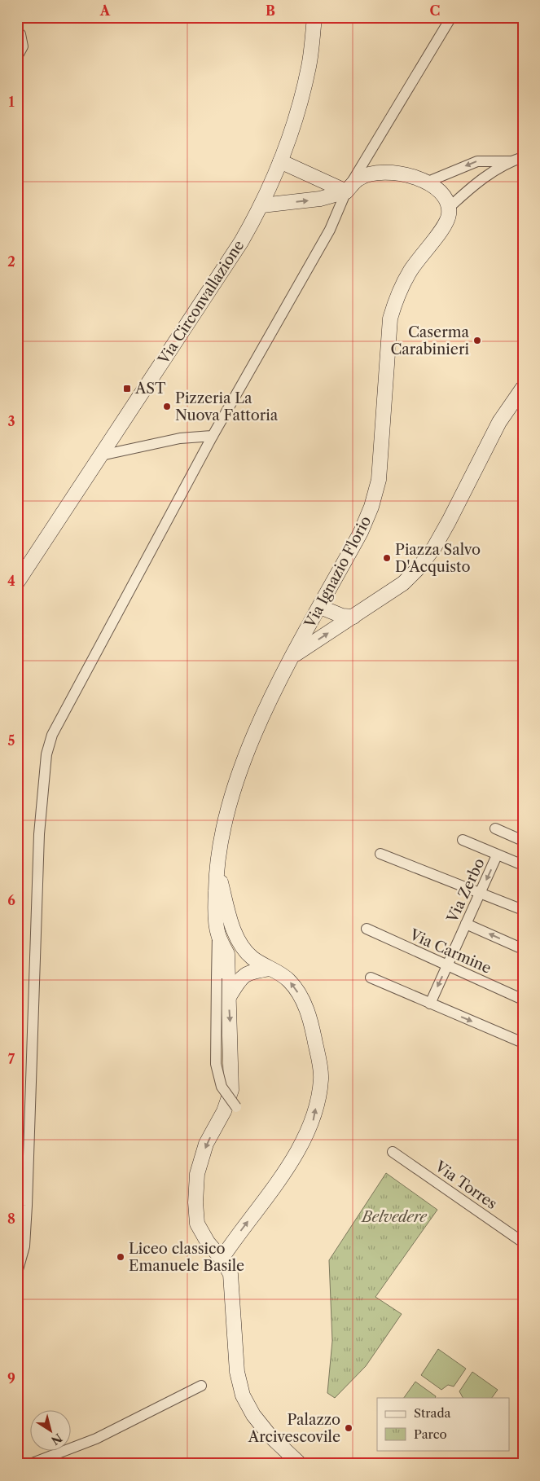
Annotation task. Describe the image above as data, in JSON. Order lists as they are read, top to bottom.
{
  "streets": {
    "street": [
      "Via Circonvallazione",
      "Via Ignazio Florio",
      "Via Zerbo",
      "Via Carmine",
      "Via Torres"
    ]
  },
  "crossings": [
    ["Via Zerbo", "Via Carmine"]
  ],
  "one_way": ["Via Zerbo"],
  "parks": ["Belvedere"],
  "places": {
    "other": [
      "Caserma Carabinieri",
      "Pizzeria La Nuova Fattoria",
      "Piazza Salvo D'Acquisto",
      "Liceo classico Emanuele Basile",
      "Palazzo Arcivescovile"
    ],
    "transit": ["AST"]
  },
  "legend": ["Strada", "Parco"],
  "north": "bottom right",
  "grid": {
    "columns": ["A", "B", "C"],
    "rows": [
      "1",
      "2",
      "3",
      "4",
      "5",
      "6",
      "7",
      "8",
      "9"
    ]
  }
}
